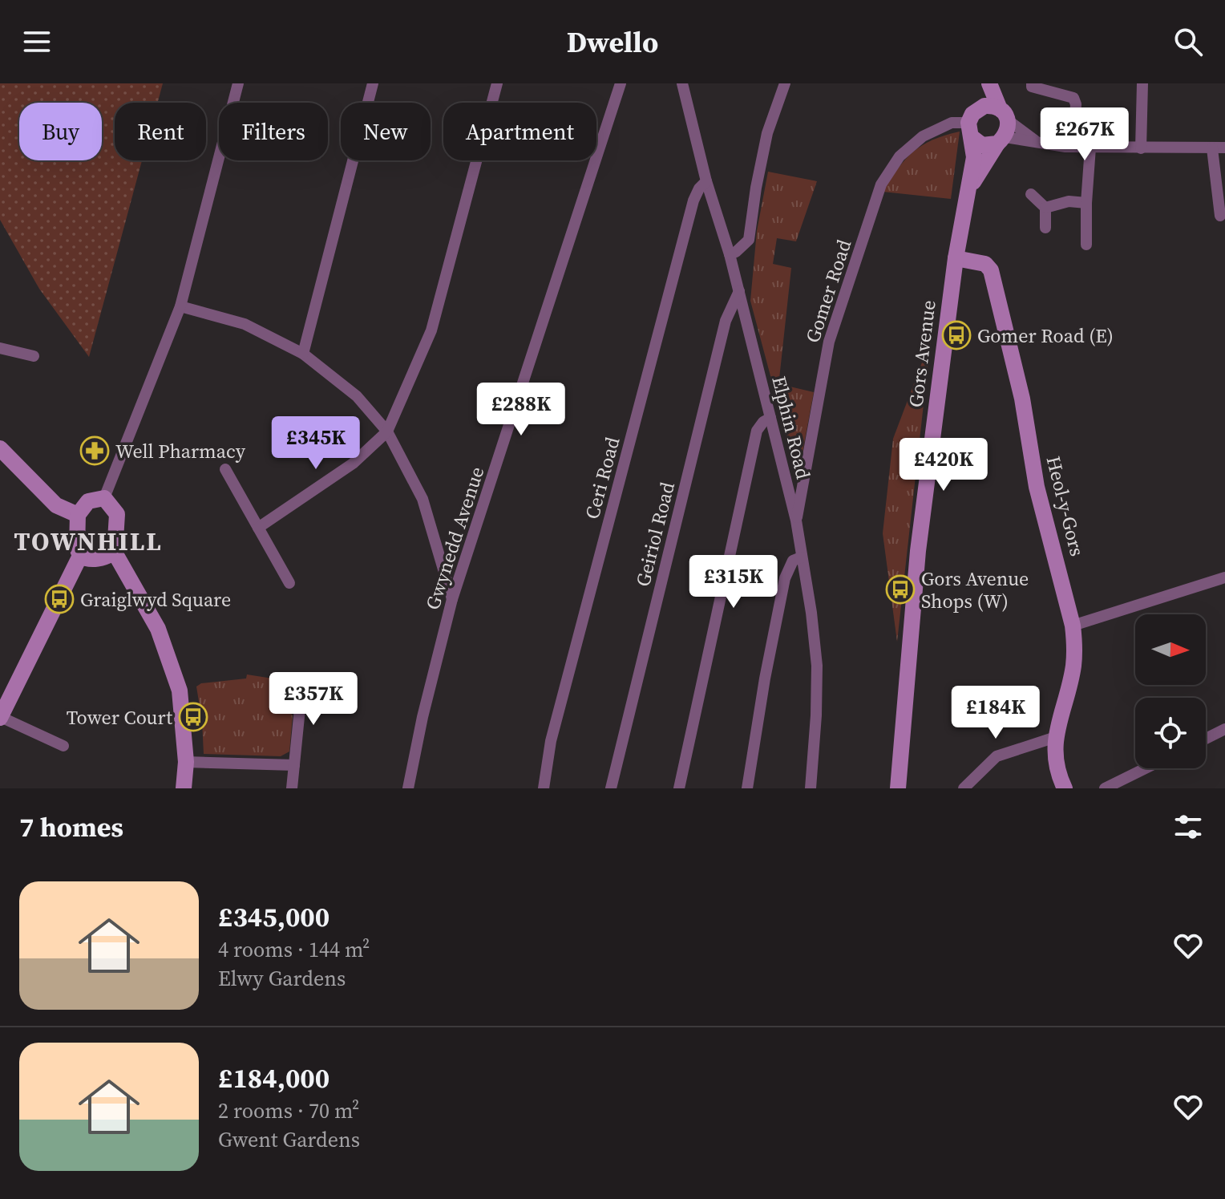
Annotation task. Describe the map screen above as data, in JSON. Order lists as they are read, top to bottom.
{
  "streets": {
    "street": [
      "Gomer Road",
      "Gors Avenue",
      "Elphin Road",
      "Ceri Road",
      "Heol-y-Gors",
      "Geiriol Road",
      "Gwynedd Avenue"
    ]
  },
  "crossings": [
    ["Gomer Road", "Gors Avenue"],
    ["Gomer Road", "Elphin Road"],
    ["Gors Avenue", "Heol-y-Gors"],
    ["Elphin Road", "Ceri Road"],
    ["Elphin Road", "Geiriol Road"]
  ],
  "districts": ["TOWNHILL"],
  "places": {
    "bus stop": [
      "Gomer Road (E)",
      "Gors Avenue Shops (W)",
      "Graiglwyd Square",
      "Tower Court"
    ],
    "pharmacy": ["Well Pharmacy"]
  },
  "north": "right",
  "page": {
    "header": "Dwello",
    "chip": [
      "Buy",
      "Rent",
      "Filters",
      "New",
      "Apartment"
    ],
    "price": [
      "£267K",
      "£288K",
      "£345K",
      "£420K",
      "£315K",
      "£357K",
      "£184K"
    ],
    "heading": "7 homes",
    "list": [
      {
        "name": "£345,000",
        "note": "4 rooms · 144 m² · Elwy Gardens"
      },
      {
        "name": "£184,000",
        "note": "2 rooms · 70 m² · Gwent Gardens"
      }
    ]
  }
}
